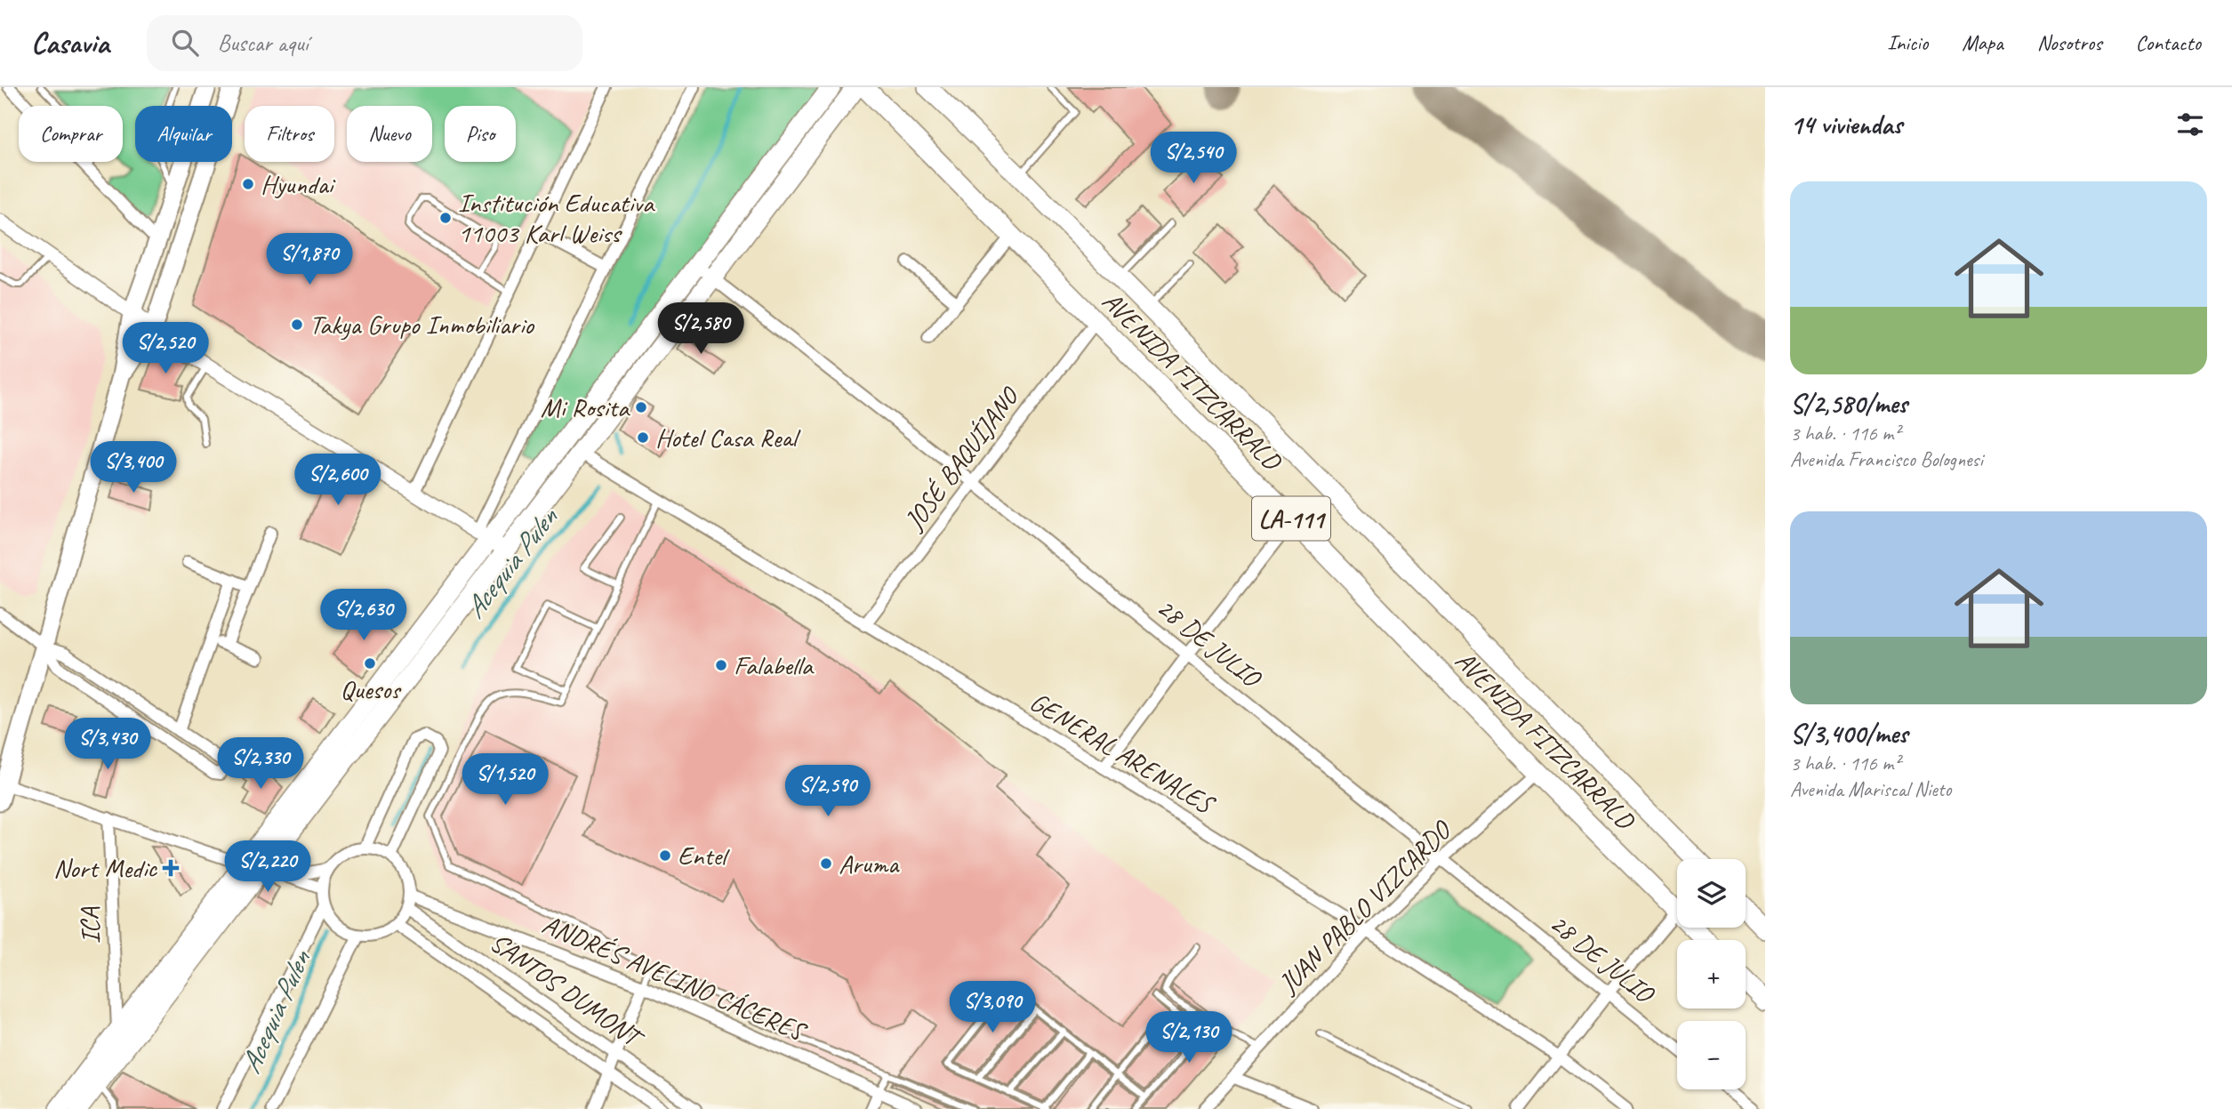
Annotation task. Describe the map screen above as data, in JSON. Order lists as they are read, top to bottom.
{
  "streets": {
    "main road": ["AVENIDA FITZCARRALD", "LA-111"],
    "street": [
      "JOSÉ BAQUÍJANO",
      "28 DE JULIO",
      "GENERAL ARENALES",
      "JUAN PABLO VIZCARDO",
      "ICA",
      "ANDRÉS AVELINO CÁCERES",
      "SANTOS DUMONT"
    ]
  },
  "crossings": [
    ["AVENIDA FITZCARRALD", "JOSÉ BAQUÍJANO"],
    ["AVENIDA FITZCARRALD", "JUAN PABLO VIZCARDO"],
    ["JOSÉ BAQUÍJANO", "28 DE JULIO"],
    ["JOSÉ BAQUÍJANO", "GENERAL ARENALES"],
    ["28 DE JULIO", "JUAN PABLO VIZCARDO"],
    ["GENERAL ARENALES", "JUAN PABLO VIZCARDO"],
    ["ANDRÉS AVELINO CÁCERES", "SANTOS DUMONT"]
  ],
  "water": ["Acequia Pulen"],
  "places": {
    "other": [
      "Hyundai",
      "Institución Educativa 11003 Karl Weiss",
      "Takya Grupo Inmobiliario",
      "Mi Rosita",
      "Hotel Casa Real",
      "Quesos",
      "Falabella",
      "Entel",
      "Aruma"
    ],
    "health": ["Nort Medic"]
  },
  "page": {
    "header": "Casavia",
    "search": "Buscar aquí",
    "nav": [
      "Inicio",
      "Mapa",
      "Nosotros",
      "Contacto"
    ],
    "heading": "14 viviendas",
    "chip": [
      "Comprar",
      "Alquilar",
      "Filtros",
      "Nuevo",
      "Piso"
    ],
    "price": [
      "S/2,540",
      "S/1,870",
      "S/2,580",
      "S/2,520",
      "S/3,400",
      "S/2,600",
      "S/2,630",
      "S/3,430",
      "S/2,330",
      "S/1,520",
      "S/2,590",
      "S/2,220",
      "S/3,090",
      "S/2,130"
    ],
    "list": [
      {
        "name": "S/2,580/mes",
        "note": "3 hab. · 116 m² · Avenida Francisco Bolognesi"
      },
      {
        "name": "S/3,400/mes",
        "note": "3 hab. · 116 m² · Avenida Mariscal Nieto"
      }
    ],
    "map_buttons": ["+", "−"]
  }
}
